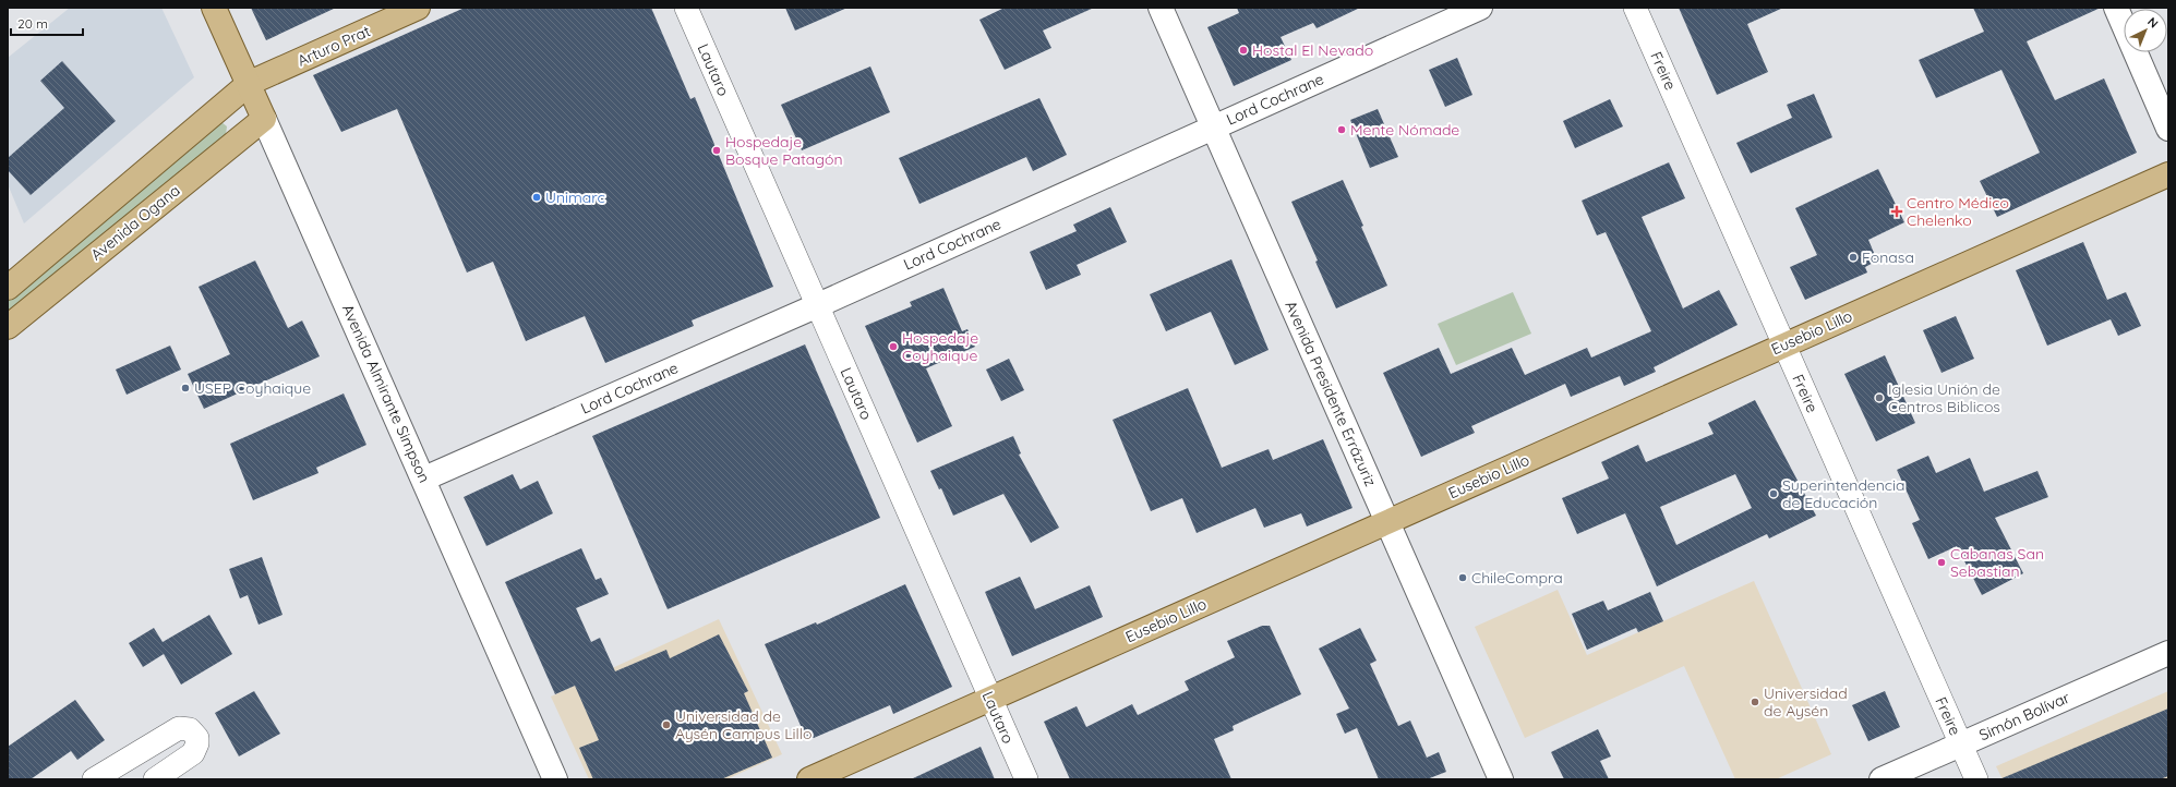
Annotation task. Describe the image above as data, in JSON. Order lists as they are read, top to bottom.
{
  "streets": {
    "main road": [
      "Arturo Prat",
      "Lord Cochrane",
      "Avenida Ogana",
      "Eusebio Lillo",
      "Avenida Almirante Simpson",
      "Avenida Presidente Errázuriz",
      "Simón Bolívar"
    ],
    "street": ["Lautaro", "Freire"]
  },
  "crossings": [
    ["Arturo Prat", "Avenida Ogana"],
    ["Arturo Prat", "Avenida Almirante Simpson"],
    ["Lautaro", "Lord Cochrane"],
    ["Lautaro", "Eusebio Lillo"],
    ["Freire", "Eusebio Lillo"],
    ["Freire", "Simón Bolívar"],
    ["Lord Cochrane", "Avenida Almirante Simpson"],
    ["Lord Cochrane", "Avenida Presidente Errázuriz"],
    ["Avenida Ogana", "Avenida Almirante Simpson"],
    ["Eusebio Lillo", "Avenida Presidente Errázuriz"]
  ],
  "places": {
    "other": [
      "Hostal El Nevado",
      "Mente Nómade",
      "Hospedaje Bosque Patagón",
      "Unimarc",
      "Fonasa",
      "Hospedaje Coyhaique",
      "USEP Coyhaique",
      "Iglesia Unión de Centros Biblicos",
      "Superintendencia de Educación",
      "Cabanas San Sebastian",
      "ChileCompra",
      "Universidad de Aysén",
      "Universidad de Aysén Campus Lillo"
    ],
    "health": ["Centro Médico Chelenko"]
  },
  "scale_bar": "20 m",
  "north": "top right"
}
